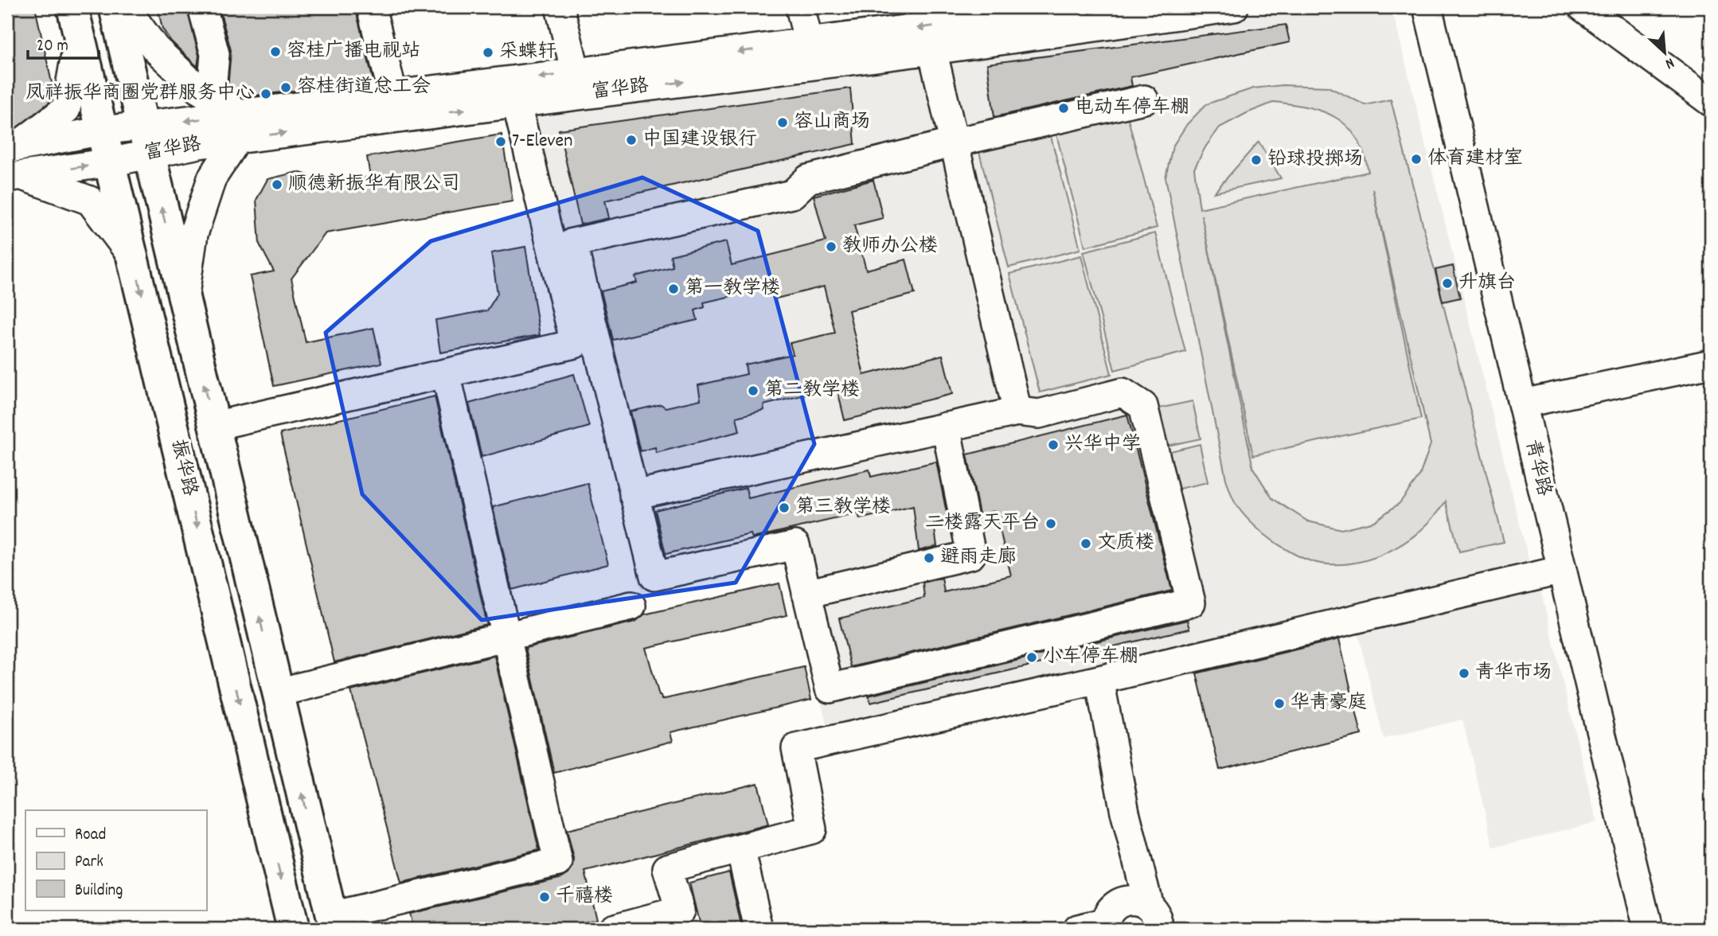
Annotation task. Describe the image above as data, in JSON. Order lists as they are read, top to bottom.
{
  "streets": {
    "main road": ["振华路"],
    "street": ["富华路", "青华路"]
  },
  "crossings": [
    ["富华路", "振华路"]
  ],
  "places": [
    "容桂广播电视站",
    "采蝶轩",
    "容桂街道总工会",
    "凤祥振华商圈党群服务中心",
    "电动车停车棚",
    "容山商场",
    "中国建设银行",
    "7-Eleven",
    "体育建材室",
    "铅球投掷场",
    "顺德新振华有限公司",
    "教师办公楼",
    "升旗台",
    "第一教学楼",
    "第二教学楼",
    "兴华中学",
    "第三教学楼",
    "二楼露天平台",
    "文质楼",
    "避雨走廊",
    "小车停车棚",
    "青华市场",
    "华青豪庭",
    "千禧楼"
  ],
  "legend": ["Road", "Park", "Building"],
  "scale_bar": "20 m",
  "north": "bottom right"
}
